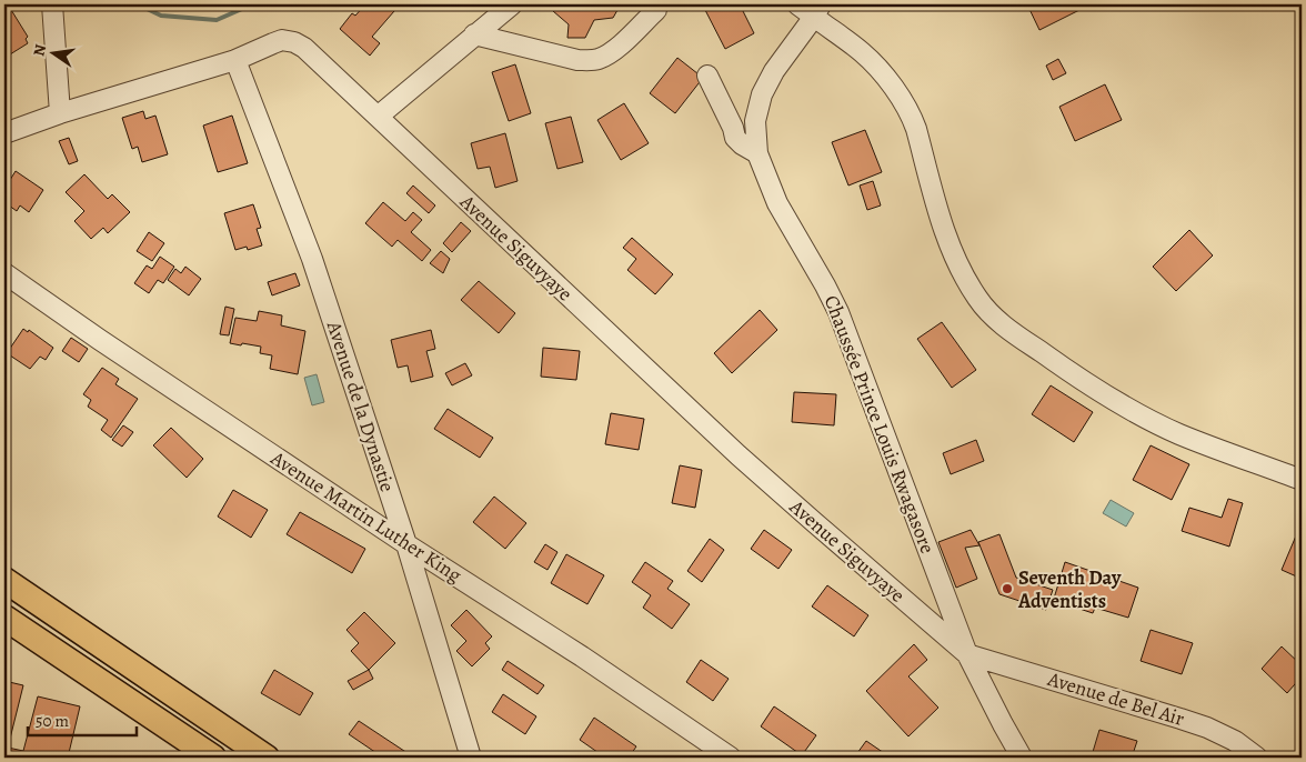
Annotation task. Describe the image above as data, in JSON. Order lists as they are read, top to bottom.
{
  "streets": {
    "street": [
      "Avenue Siguvyaye",
      "Avenue de la Dynastie",
      "Chaussée Prince Louis Rwagasore",
      "Avenue Martin Luther King",
      "Avenue de Bel Air"
    ]
  },
  "crossings": [
    ["Avenue Siguvyaye", "Avenue de la Dynastie"],
    ["Avenue Siguvyaye", "Chaussée Prince Louis Rwagasore"],
    ["Avenue Siguvyaye", "Avenue de Bel Air"],
    ["Avenue de la Dynastie", "Avenue Martin Luther King"],
    ["Chaussée Prince Louis Rwagasore", "Avenue de Bel Air"]
  ],
  "places": ["Seventh Day Adventists"],
  "scale_bar": "50 m",
  "north": "left"
}
